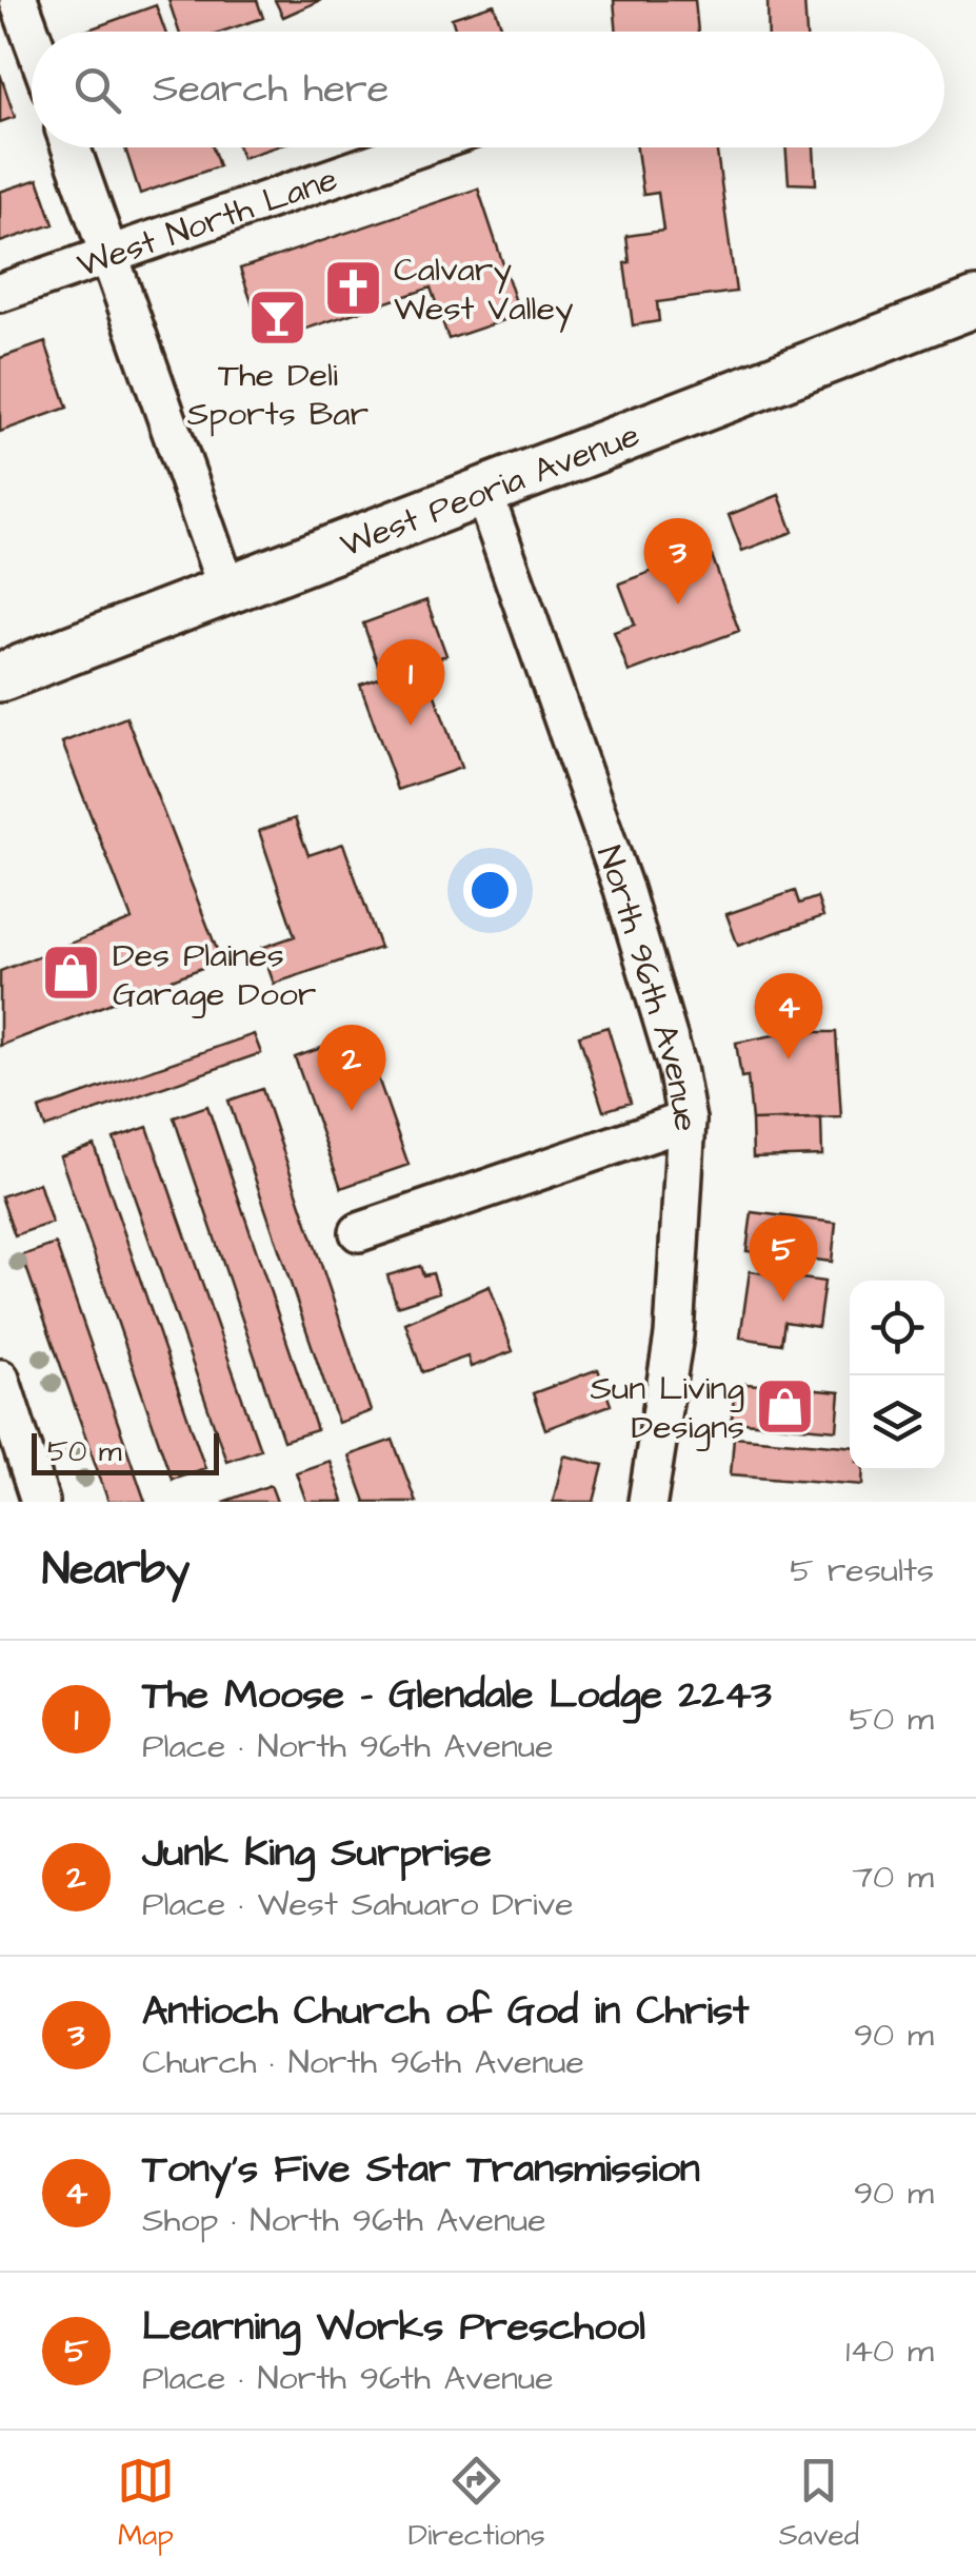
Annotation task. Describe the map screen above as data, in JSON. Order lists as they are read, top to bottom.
{
  "streets": {
    "main road": ["West Peoria Avenue"],
    "street": ["West North Lane", "North 96th Avenue"]
  },
  "crossings": [
    ["West Peoria Avenue", "North 96th Avenue"]
  ],
  "places": {
    "church": ["Calvary West Valley"],
    "bar": ["The Deli Sports Bar"],
    "shop": ["Des Plaines Garage Door", "Sun Living Designs"]
  },
  "scale_bar": "50 m",
  "page": {
    "search": "Search here",
    "pins": [
      "3",
      "1",
      "4",
      "2",
      "5"
    ],
    "scale": "50 m",
    "heading": ["Nearby", "5 results"],
    "list": [
      {
        "mark": "1",
        "name": "The Moose - Glendale Lodge 2243",
        "note": "Place · North 96th Avenue",
        "value": "50 m"
      },
      {
        "mark": "2",
        "name": "Junk King Surprise",
        "note": "Place · West Sahuaro Drive",
        "value": "70 m"
      },
      {
        "mark": "3",
        "name": "Antioch Church of God in Christ",
        "note": "Church · North 96th Avenue",
        "value": "90 m"
      },
      {
        "mark": "4",
        "name": "Tony's Five Star Transmission",
        "note": "Shop · North 96th Avenue",
        "value": "90 m"
      },
      {
        "mark": "5",
        "name": "Learning Works Preschool",
        "note": "Place · North 96th Avenue",
        "value": "140 m"
      }
    ],
    "nav": ["Map", "Directions", "Saved"]
  }
}
